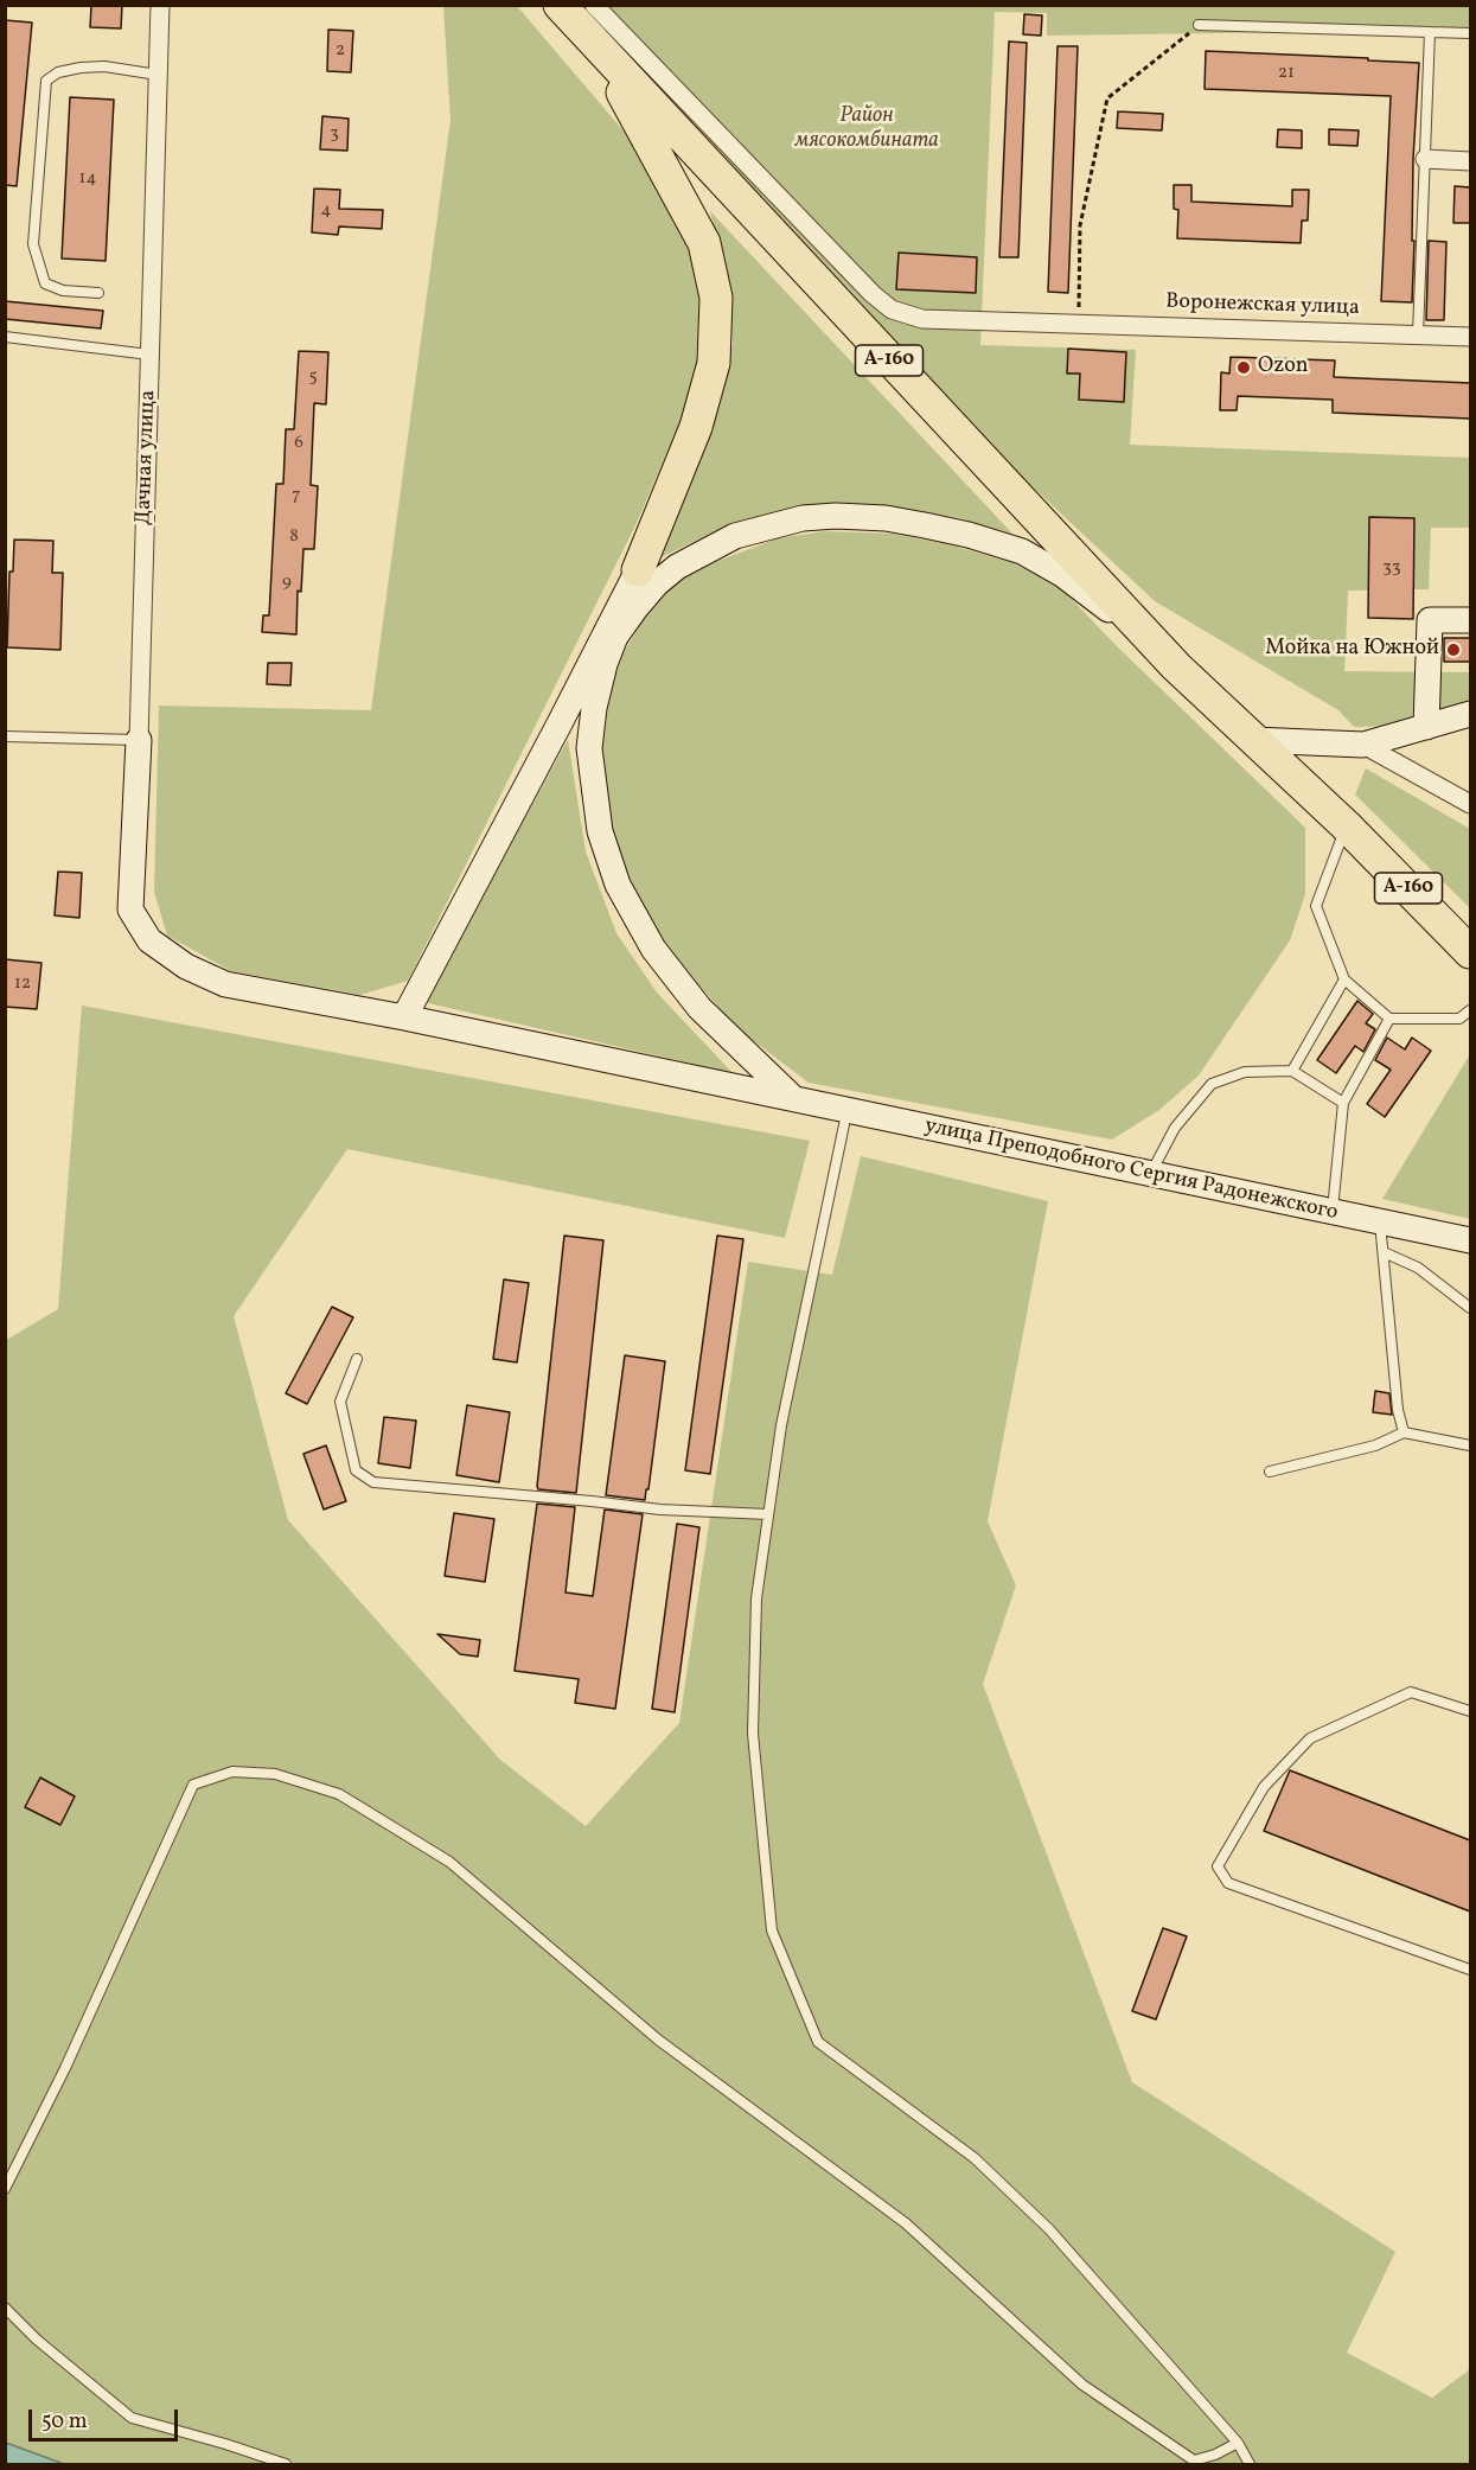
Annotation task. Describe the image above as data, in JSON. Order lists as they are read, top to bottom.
{
  "streets": {
    "highway": ["А-160"],
    "main road": ["Дачная улица", "улица Преподобного Сергия Радонежского"],
    "street": ["Воронежская улица"]
  },
  "crossings": [
    ["Дачная улица", "улица Преподобного Сергия Радонежского"]
  ],
  "parks": ["Район мясокомбината"],
  "places": ["Ozon", "Мойка на Южной"],
  "house_numbers": [
    "2",
    "21",
    "3",
    "14",
    "4",
    "5",
    "6",
    "7",
    "8",
    "33",
    "9",
    "12"
  ],
  "scale_bar": "50 m"
}
